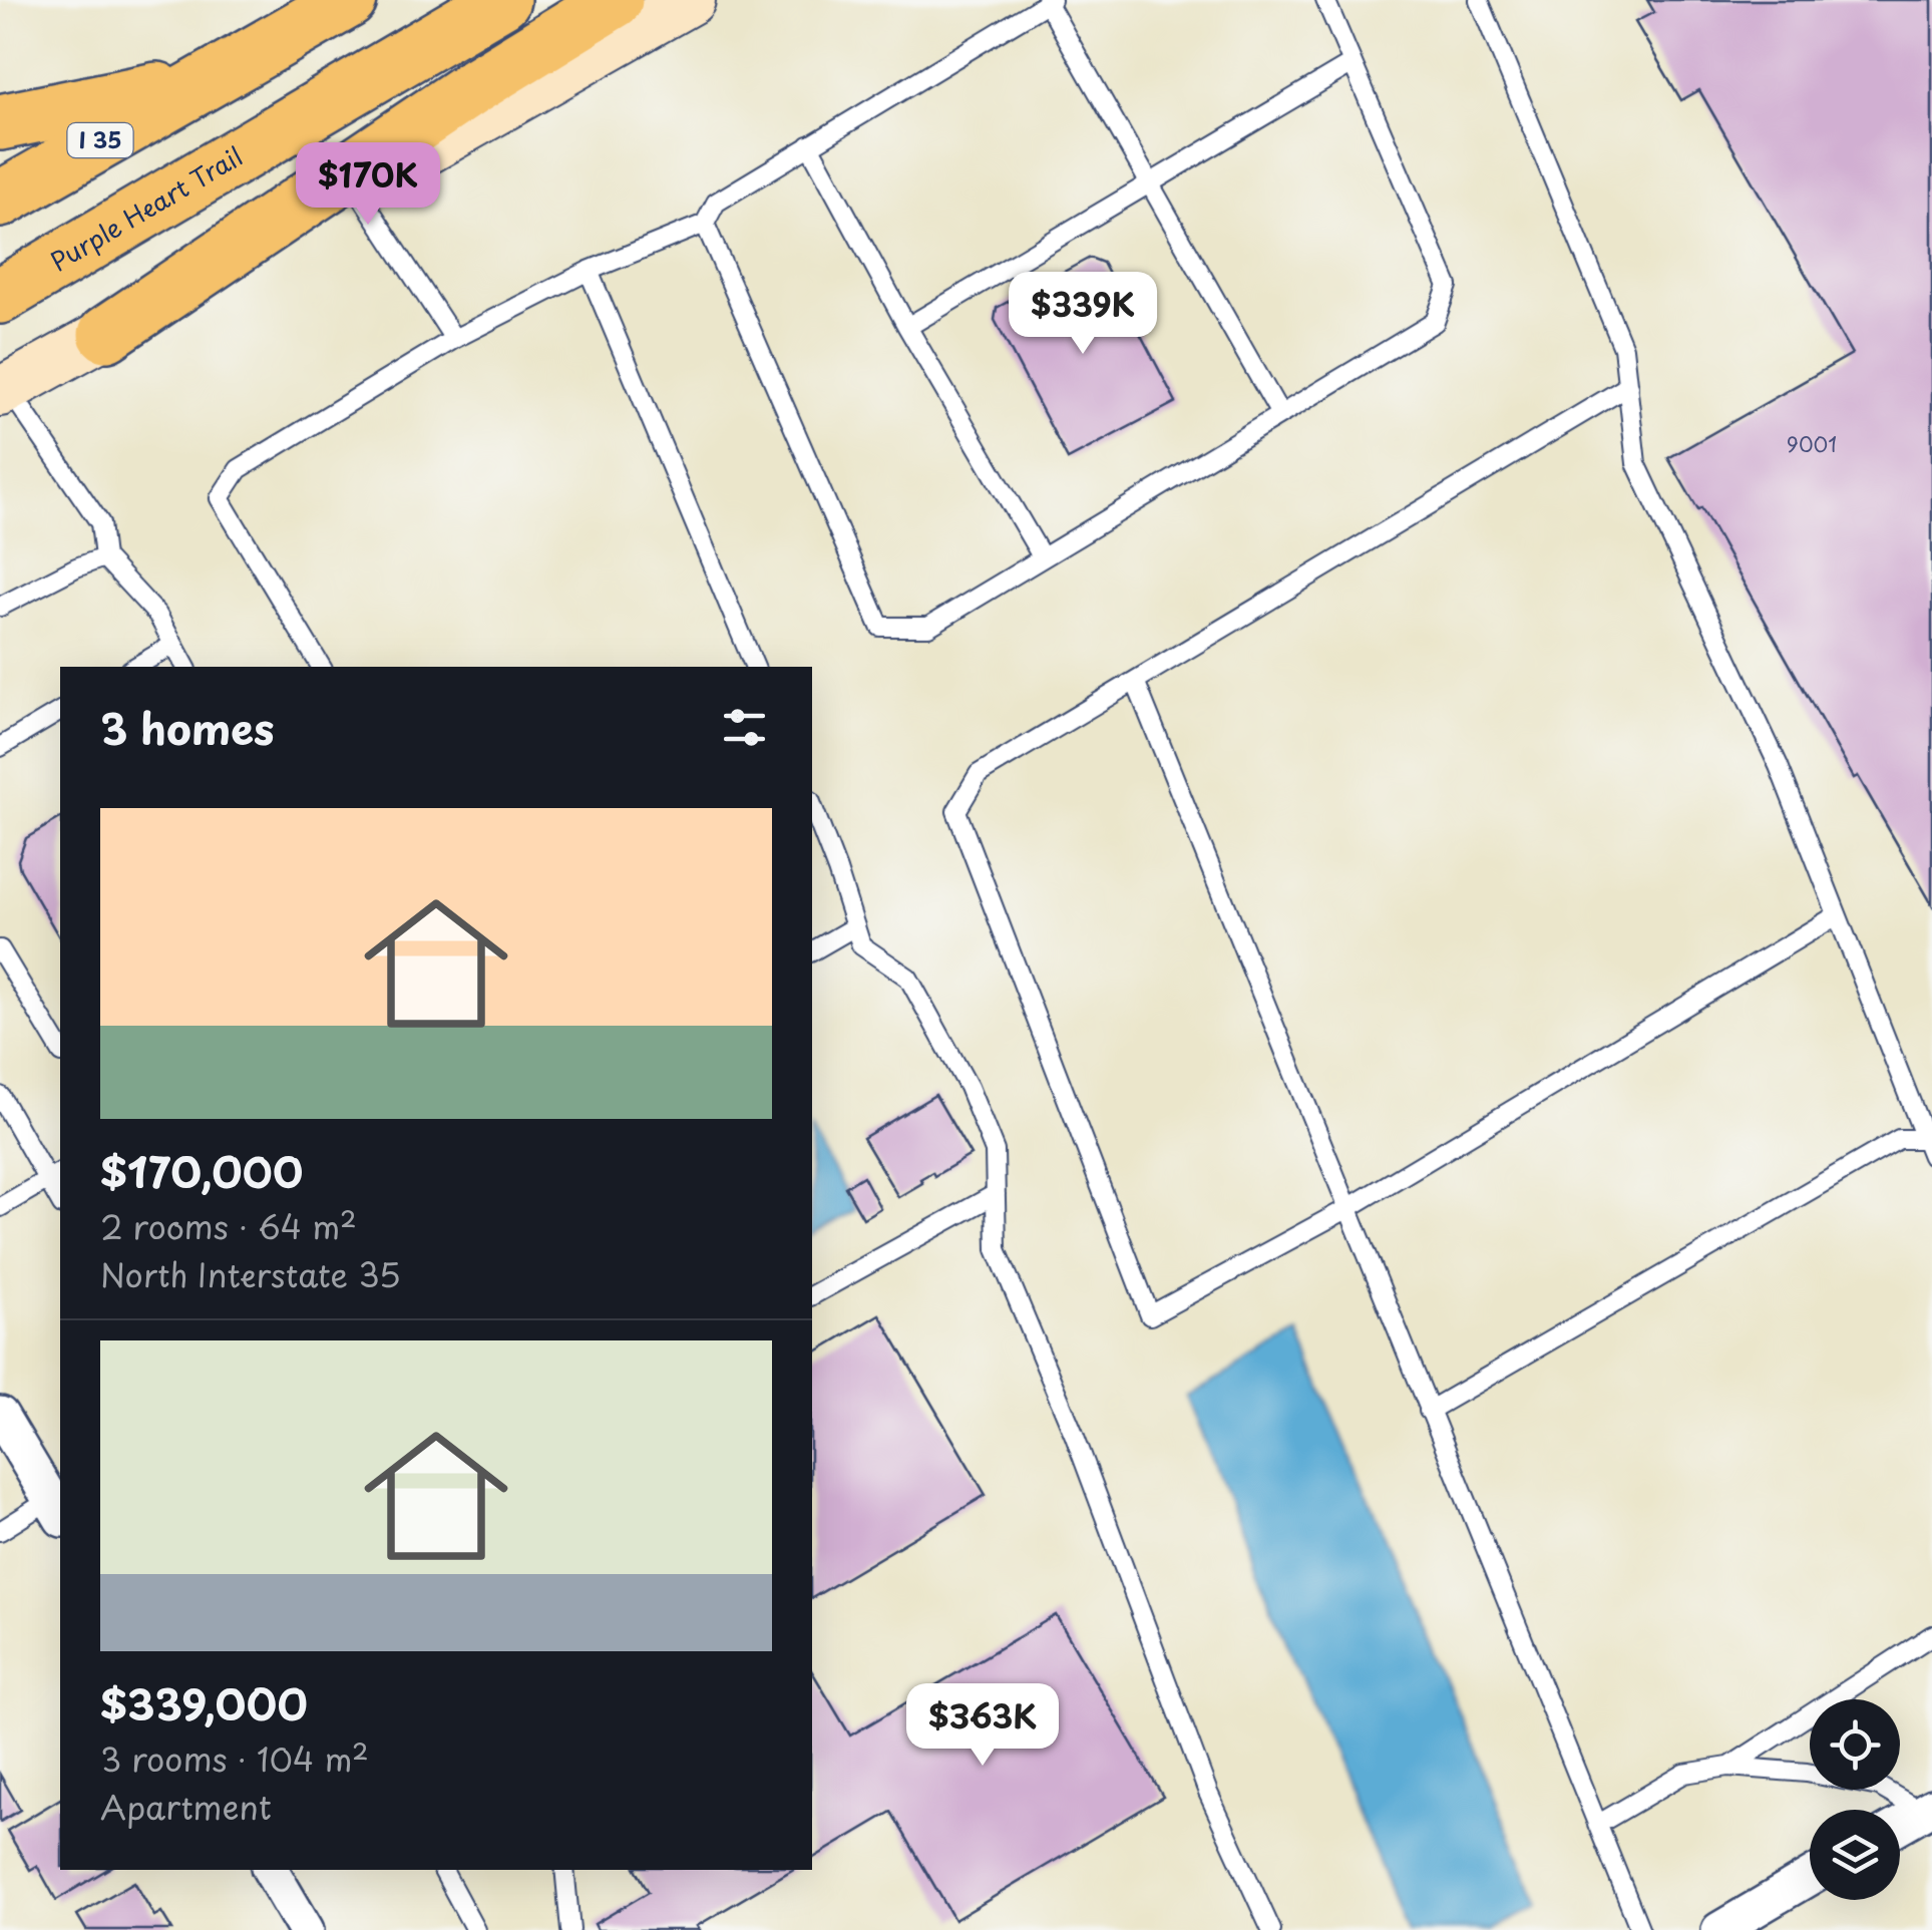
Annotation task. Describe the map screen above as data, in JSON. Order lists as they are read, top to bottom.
{
  "streets": {
    "highway": ["I 35", "Purple Heart Trail"]
  },
  "house_numbers": ["9001"],
  "page": {
    "price": ["$170K", "$339K", "$363K"],
    "heading": "3 homes",
    "list": [
      {
        "name": "$170,000",
        "note": "2 rooms · 64 m² · North Interstate 35"
      },
      {
        "name": "$339,000",
        "note": "3 rooms · 104 m² · Apartment"
      }
    ]
  }
}
